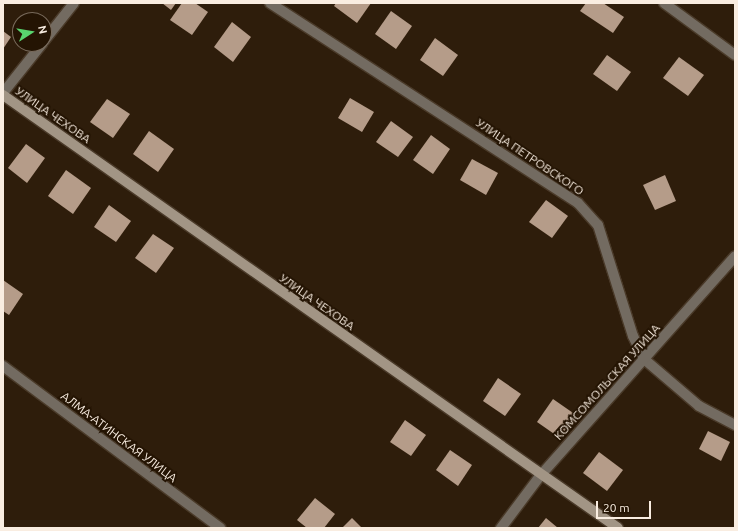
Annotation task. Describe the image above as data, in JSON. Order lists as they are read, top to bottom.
{
  "streets": {
    "street": [
      "УЛИЦА ЧЕХОВА",
      "УЛИЦА ПЕТРОВСКОГО",
      "КОМСОМОЛЬСКАЯ УЛИЦА",
      "АЛМА-АТИНСКАЯ УЛИЦА"
    ]
  },
  "crossings": [
    ["УЛИЦА ЧЕХОВА", "КОМСОМОЛЬСКАЯ УЛИЦА"],
    ["УЛИЦА ПЕТРОВСКОГО", "КОМСОМОЛЬСКАЯ УЛИЦА"]
  ],
  "scale_bar": "20 m",
  "north": "right"
}
